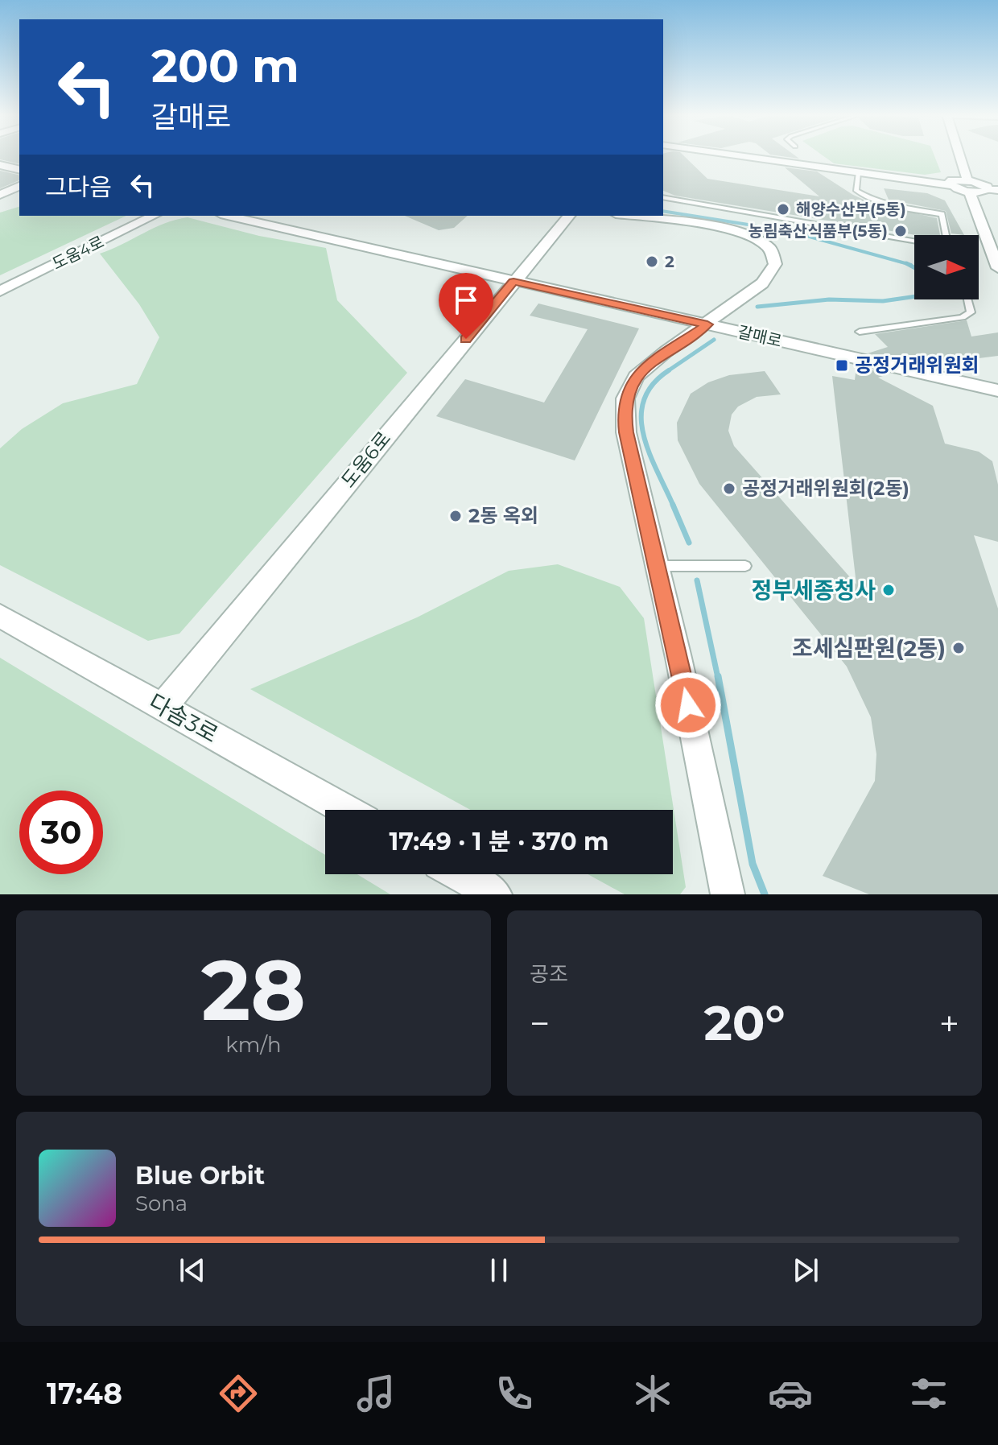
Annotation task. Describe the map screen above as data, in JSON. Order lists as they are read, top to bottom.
{
  "streets": {
    "street": [
      "도움4로",
      "갈매로",
      "도움6로",
      "다솜3로"
    ]
  },
  "crossings": [
    ["갈매로", "도움6로"],
    ["도움6로", "다솜3로"]
  ],
  "places": {
    "other": [
      "해양수산부(5동)",
      "농림축산식품부(5동)",
      "2",
      "공정거래위원회(2동)",
      "2동 옥외",
      "정부세종청사",
      "조세심판원(2동)"
    ],
    "transit": ["공정거래위원회"]
  },
  "north": "right",
  "page": {
    "turn": ["200 m", "갈매로"],
    "then": "그다음",
    "limit": "30",
    "trip": "17:49 · 1 분 · 370 m",
    "tile": [
      ["28", "km/h"],
      "공조"
    ],
    "heat": ["−", "20°", "+"],
    "song": ["Blue Orbit", "Sona"],
    "tabs": "17:48"
  }
}
